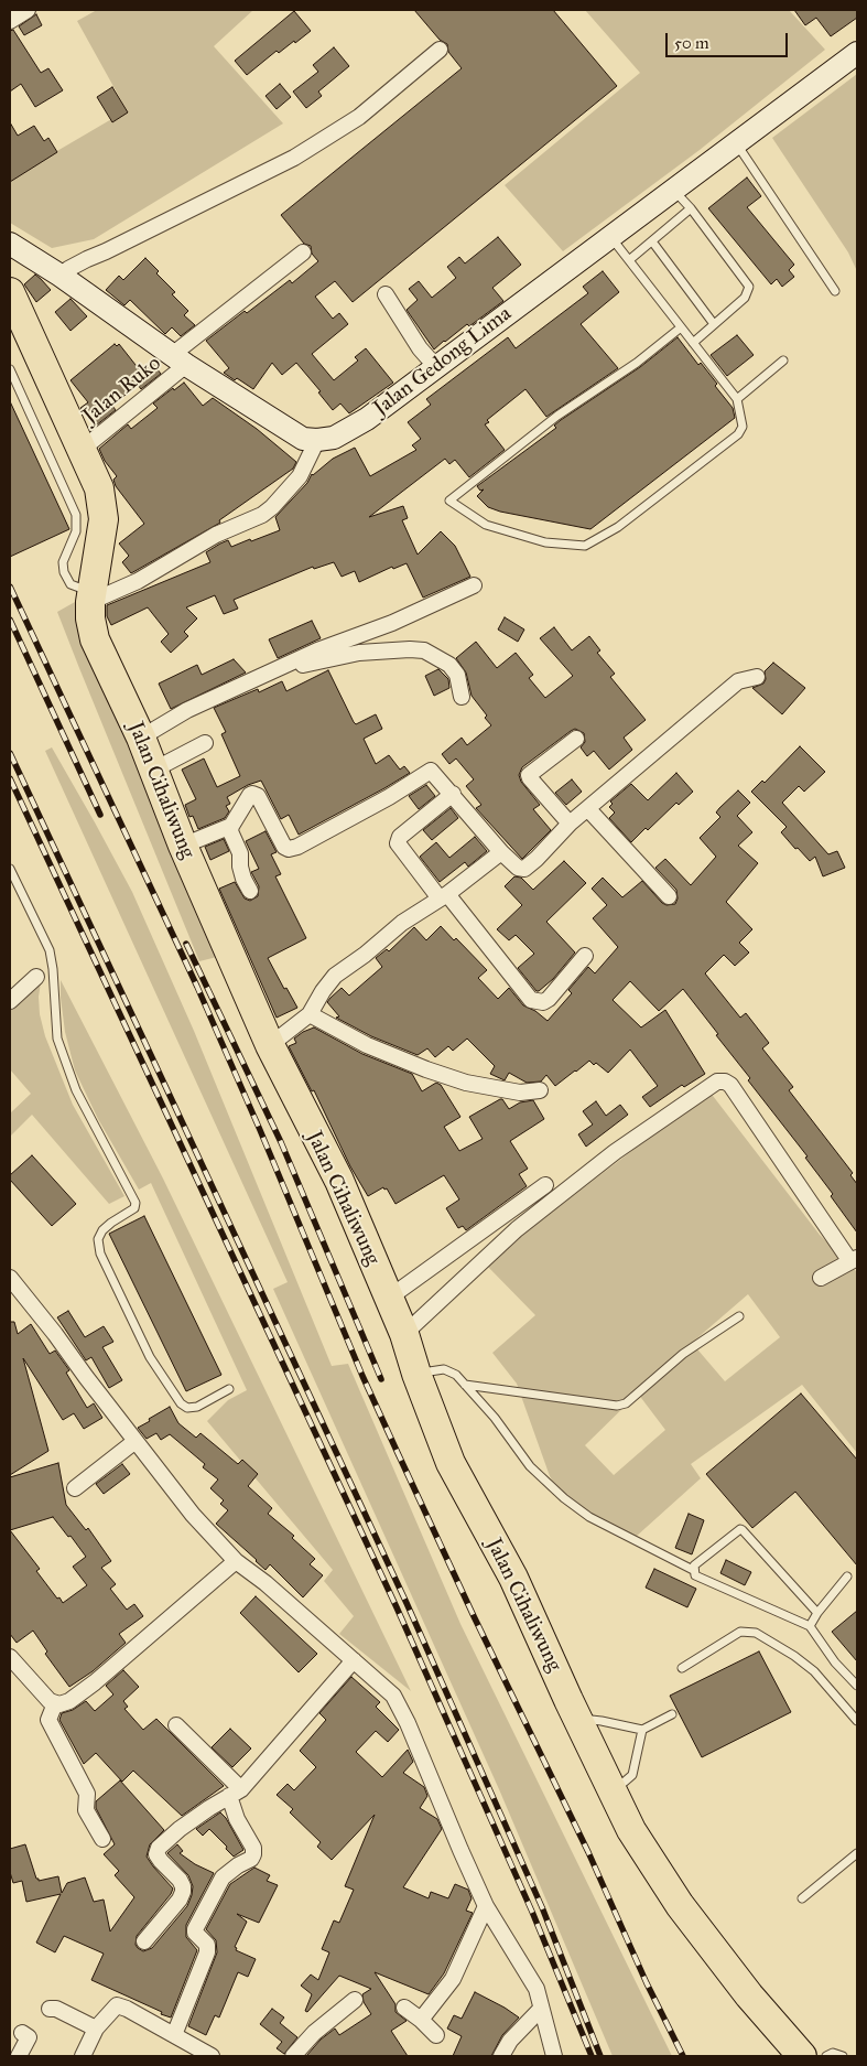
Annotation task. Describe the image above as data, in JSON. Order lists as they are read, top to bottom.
{
  "streets": {
    "highway": ["Jalan Cihaliwung"],
    "street": ["Jalan Gedong Lima", "Jalan Ruko"]
  },
  "crossings": [
    ["Jalan Ruko", "Jalan Cihaliwung"]
  ],
  "scale_bar": "50 m"
}
